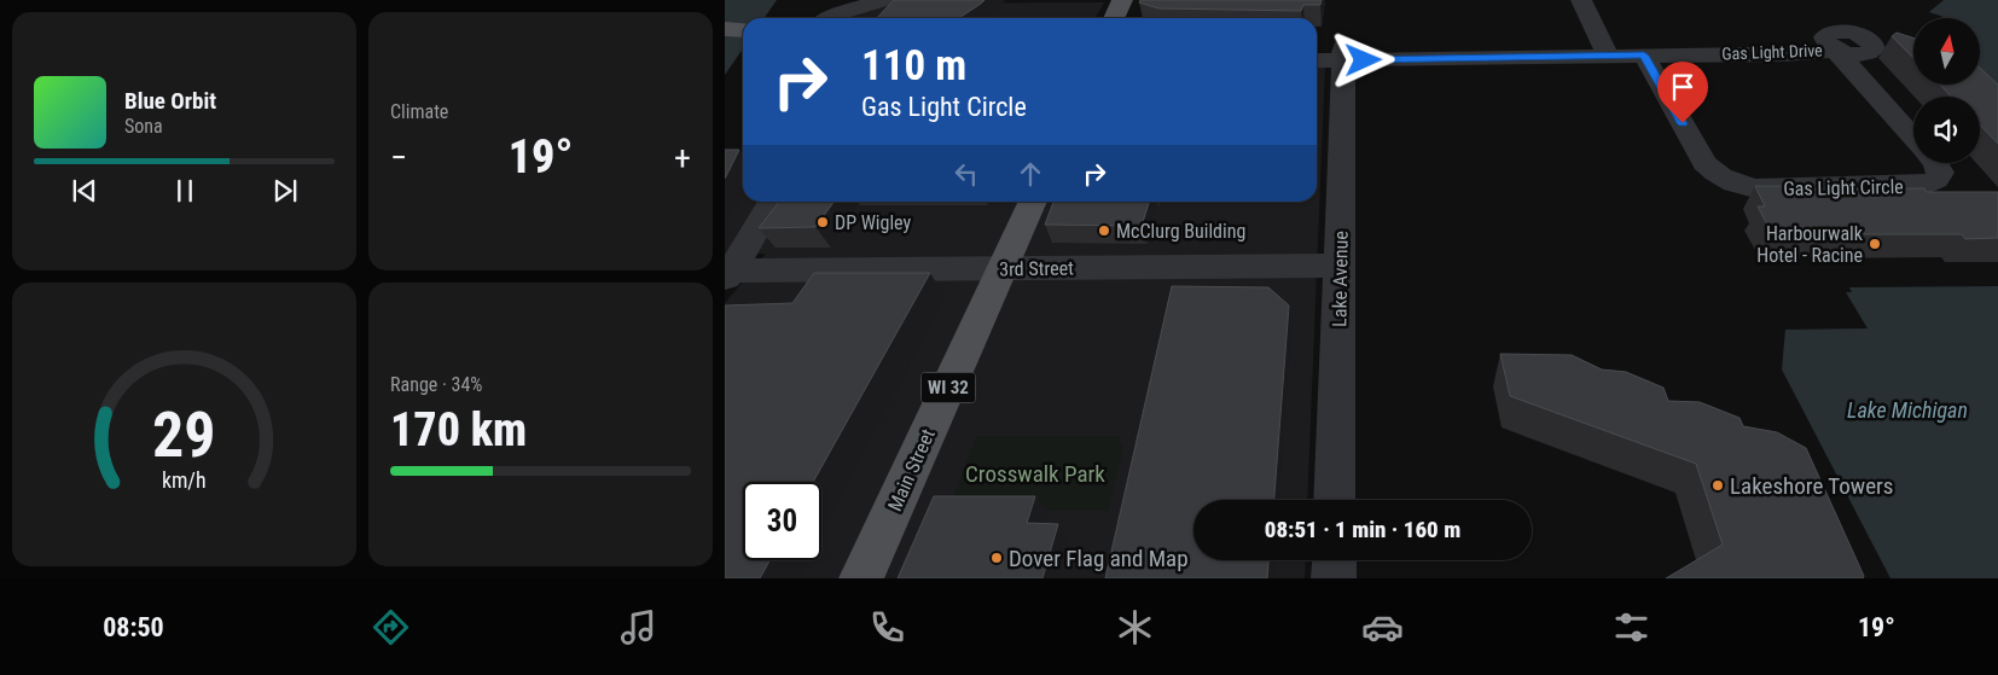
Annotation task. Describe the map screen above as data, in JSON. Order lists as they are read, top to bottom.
{
  "streets": {
    "main road": ["WI 32", "Main Street"],
    "street": [
      "Gas Light Drive",
      "Gas Light Circle",
      "3rd Street",
      "Lake Avenue"
    ]
  },
  "crossings": [
    ["Gas Light Drive", "Gas Light Circle"],
    ["Gas Light Drive", "Lake Avenue"],
    ["3rd Street", "Lake Avenue"],
    ["3rd Street", "Main Street"]
  ],
  "water": ["Lake Michigan"],
  "parks": ["Crosswalk Park"],
  "places": [
    "DP Wigley",
    "McClurg Building",
    "Harbourwalk Hotel - Racine",
    "Lakeshore Towers",
    "Dover Flag and Map"
  ],
  "north": "top",
  "page": {
    "tile": [
      "Climate",
      ["Range · 34%", "170 km"]
    ],
    "turn": ["110 m", "Gas Light Circle"],
    "song": ["Blue Orbit", "Sona"],
    "heat": ["−", "19°", "+"],
    "limit": "30",
    "trip": "08:51 · 1 min · 160 m",
    "tabs": ["08:50", "19°"],
    "gauge": ["29", "km/h"]
  }
}
